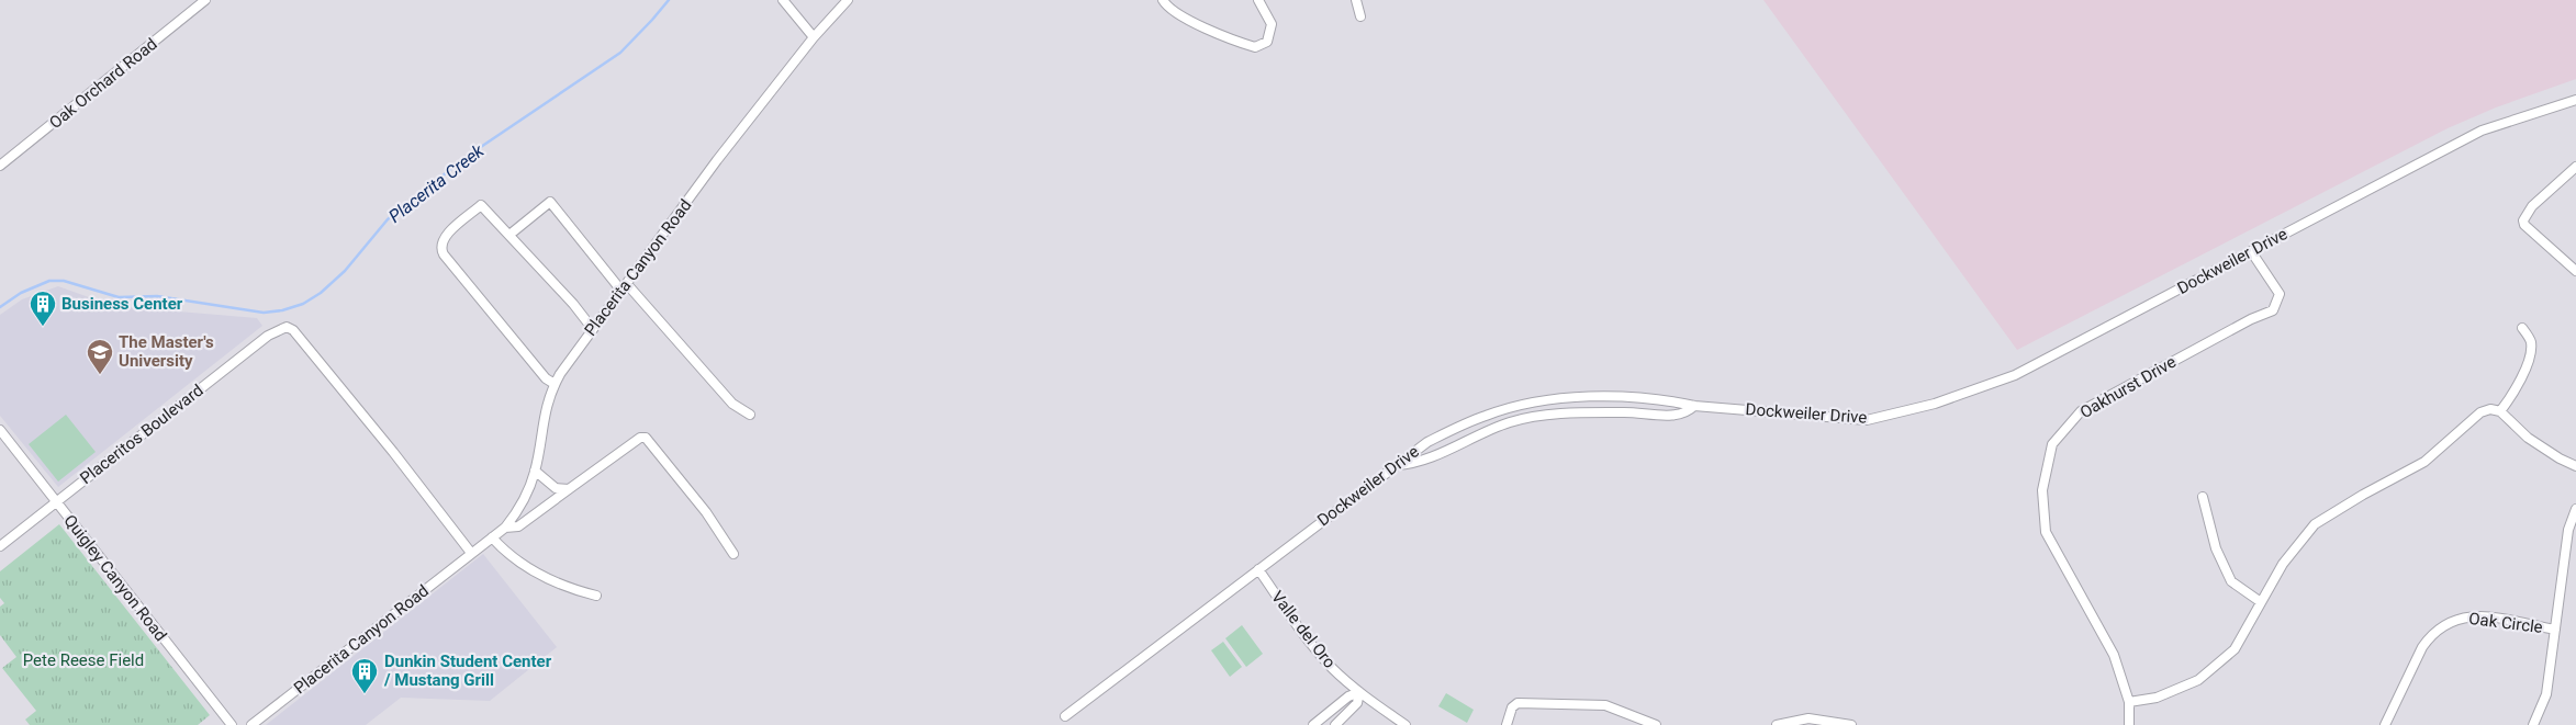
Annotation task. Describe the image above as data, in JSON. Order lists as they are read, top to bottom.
{
  "streets": {
    "street": [
      "Oak Orchard Road",
      "Dockweiler Drive",
      "Placerita Canyon Road",
      "Oakhurst Drive",
      "Placeritos Boulevard",
      "Quigley Canyon Road",
      "Oak Circle",
      "Valle del Oro"
    ]
  },
  "crossings": [
    ["Dockweiler Drive", "Oakhurst Drive"],
    ["Dockweiler Drive", "Valle del Oro"],
    ["Placerita Canyon Road", "Placeritos Boulevard"],
    ["Placeritos Boulevard", "Quigley Canyon Road"]
  ],
  "water": ["Placerita Creek"],
  "parks": ["Pete Reese Field"],
  "places": {
    "building": ["Business Center", "Dunkin Student Center / Mustang Grill"],
    "school or university": ["The Master's University"]
  }
}
